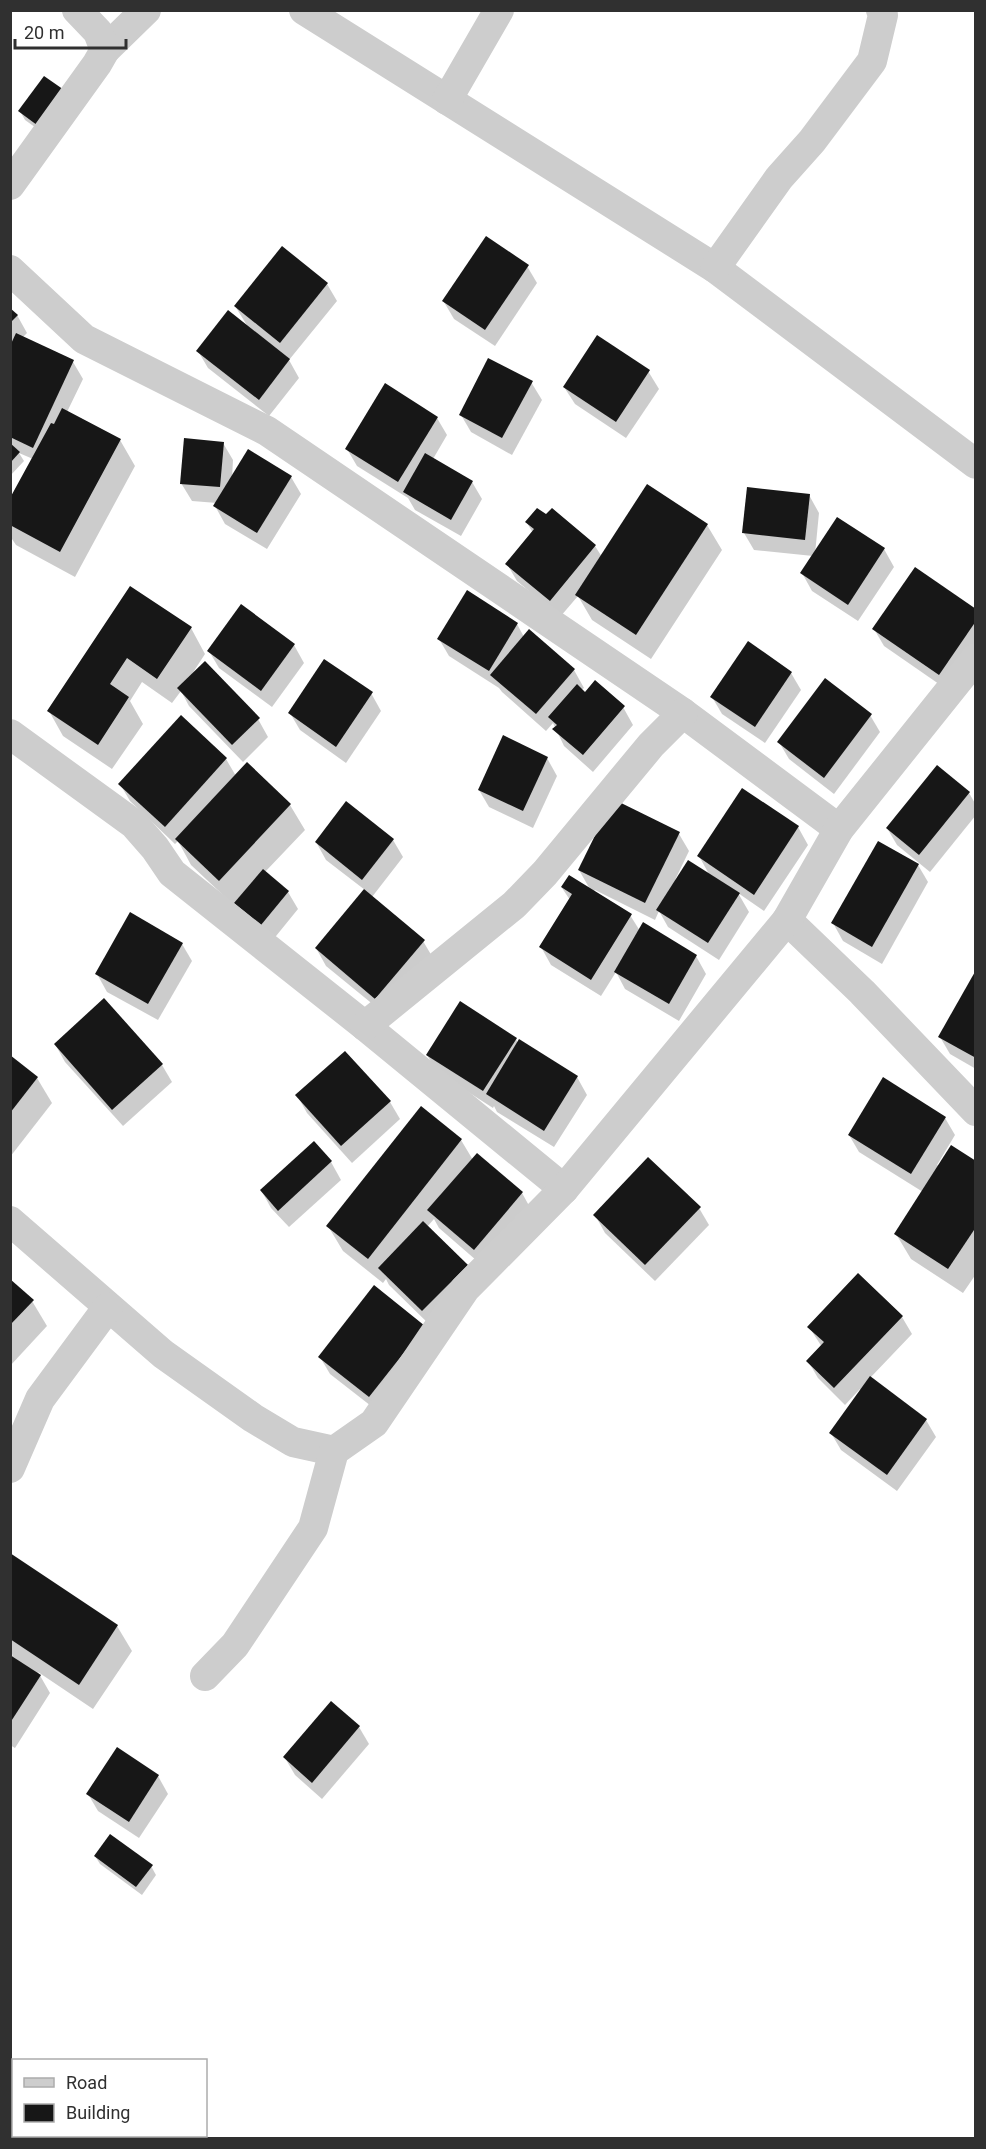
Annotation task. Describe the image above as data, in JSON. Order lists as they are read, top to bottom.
{
  "legend": ["Road", "Building"],
  "scale_bar": "20 m"
}
